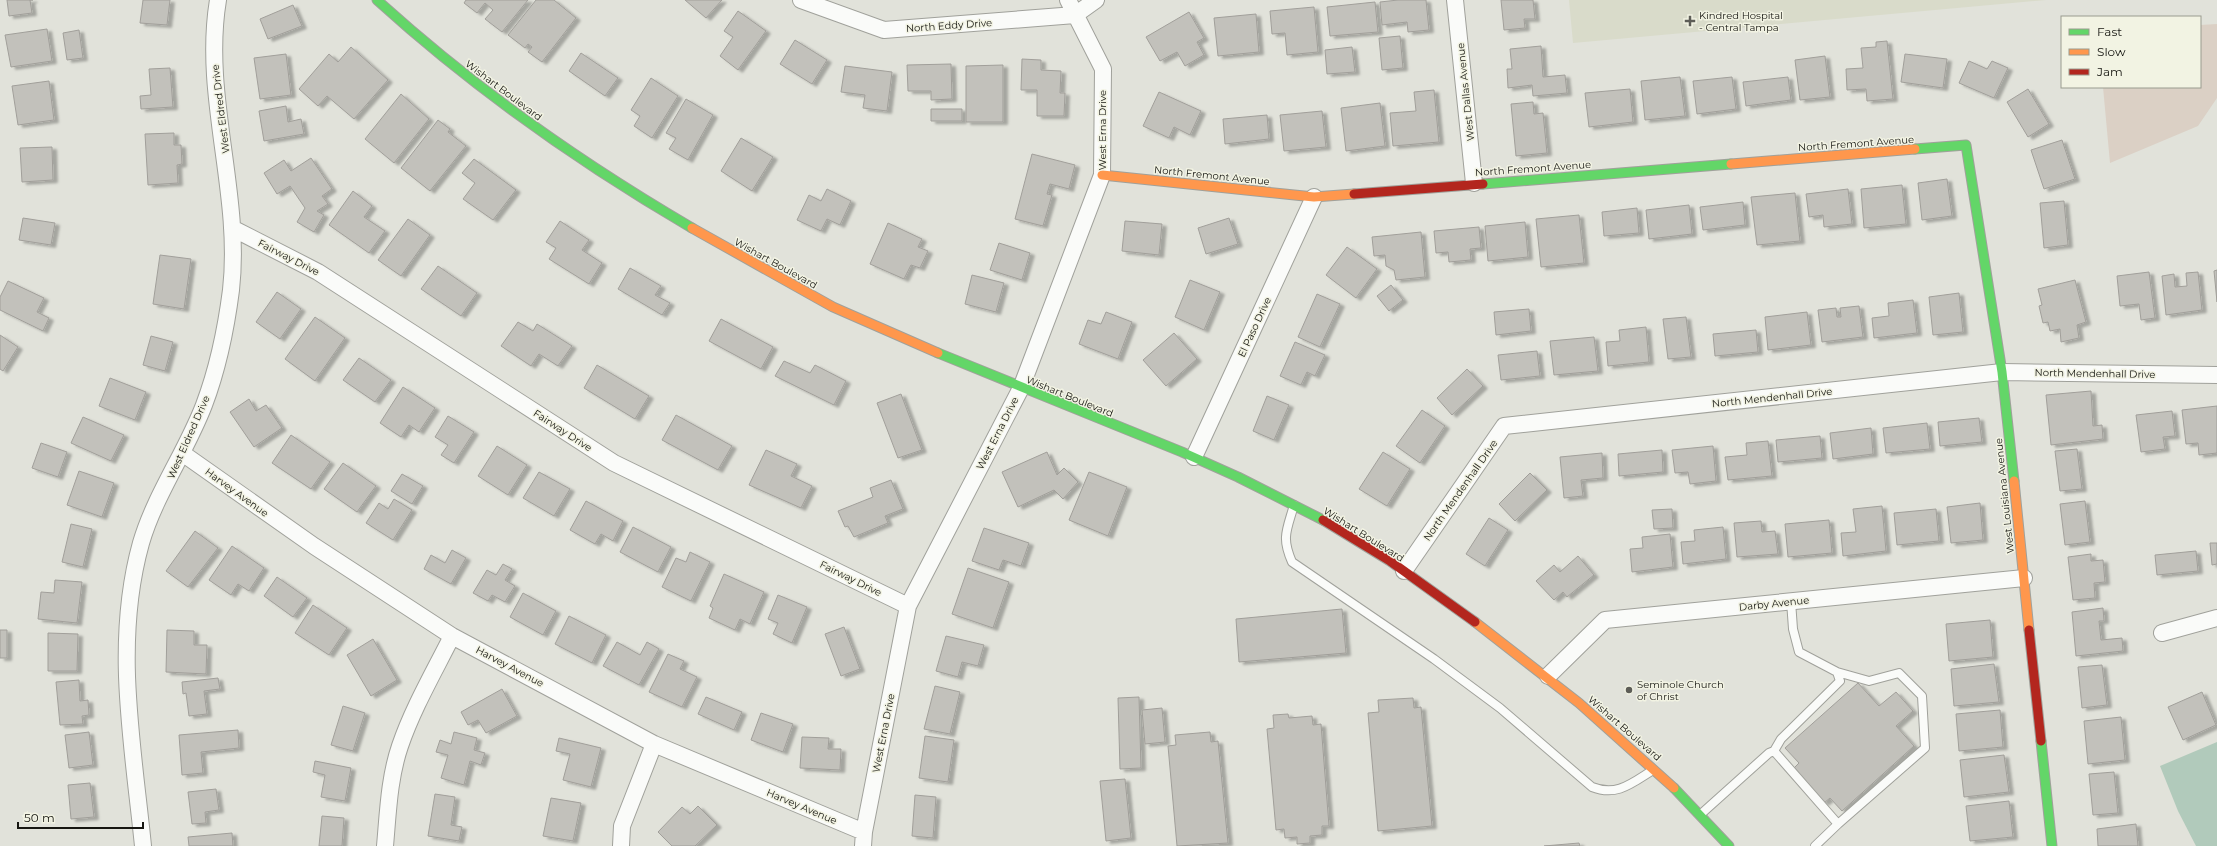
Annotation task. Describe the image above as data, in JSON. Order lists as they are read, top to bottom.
{
  "streets": {
    "street": [
      "North Eddy Drive",
      "Wishart Boulevard",
      "West Dallas Avenue",
      "West Eldred Drive",
      "West Erna Drive",
      "North Fremont Avenue",
      "Fairway Drive",
      "El Paso Drive",
      "North Mendenhall Drive",
      "Harvey Avenue",
      "West Louisiana Avenue",
      "Darby Avenue"
    ]
  },
  "crossings": [
    ["North Eddy Drive", "West Erna Drive"],
    ["Wishart Boulevard", "West Erna Drive"],
    ["Wishart Boulevard", "El Paso Drive"],
    ["Wishart Boulevard", "North Mendenhall Drive"],
    ["Wishart Boulevard", "Darby Avenue"],
    ["West Dallas Avenue", "North Fremont Avenue"],
    ["West Eldred Drive", "Fairway Drive"],
    ["West Eldred Drive", "Harvey Avenue"],
    ["West Erna Drive", "North Fremont Avenue"],
    ["West Erna Drive", "Fairway Drive"],
    ["West Erna Drive", "Harvey Avenue"],
    ["North Fremont Avenue", "El Paso Drive"],
    ["North Fremont Avenue", "West Louisiana Avenue"],
    ["North Mendenhall Drive", "West Louisiana Avenue"],
    ["West Louisiana Avenue", "Darby Avenue"]
  ],
  "places": {
    "health": ["Kindred Hospital - Central Tampa"],
    "other": ["Seminole Church of Christ"]
  },
  "legend": ["Fast", "Slow", "Jam"],
  "scale_bar": "50 m"
}
